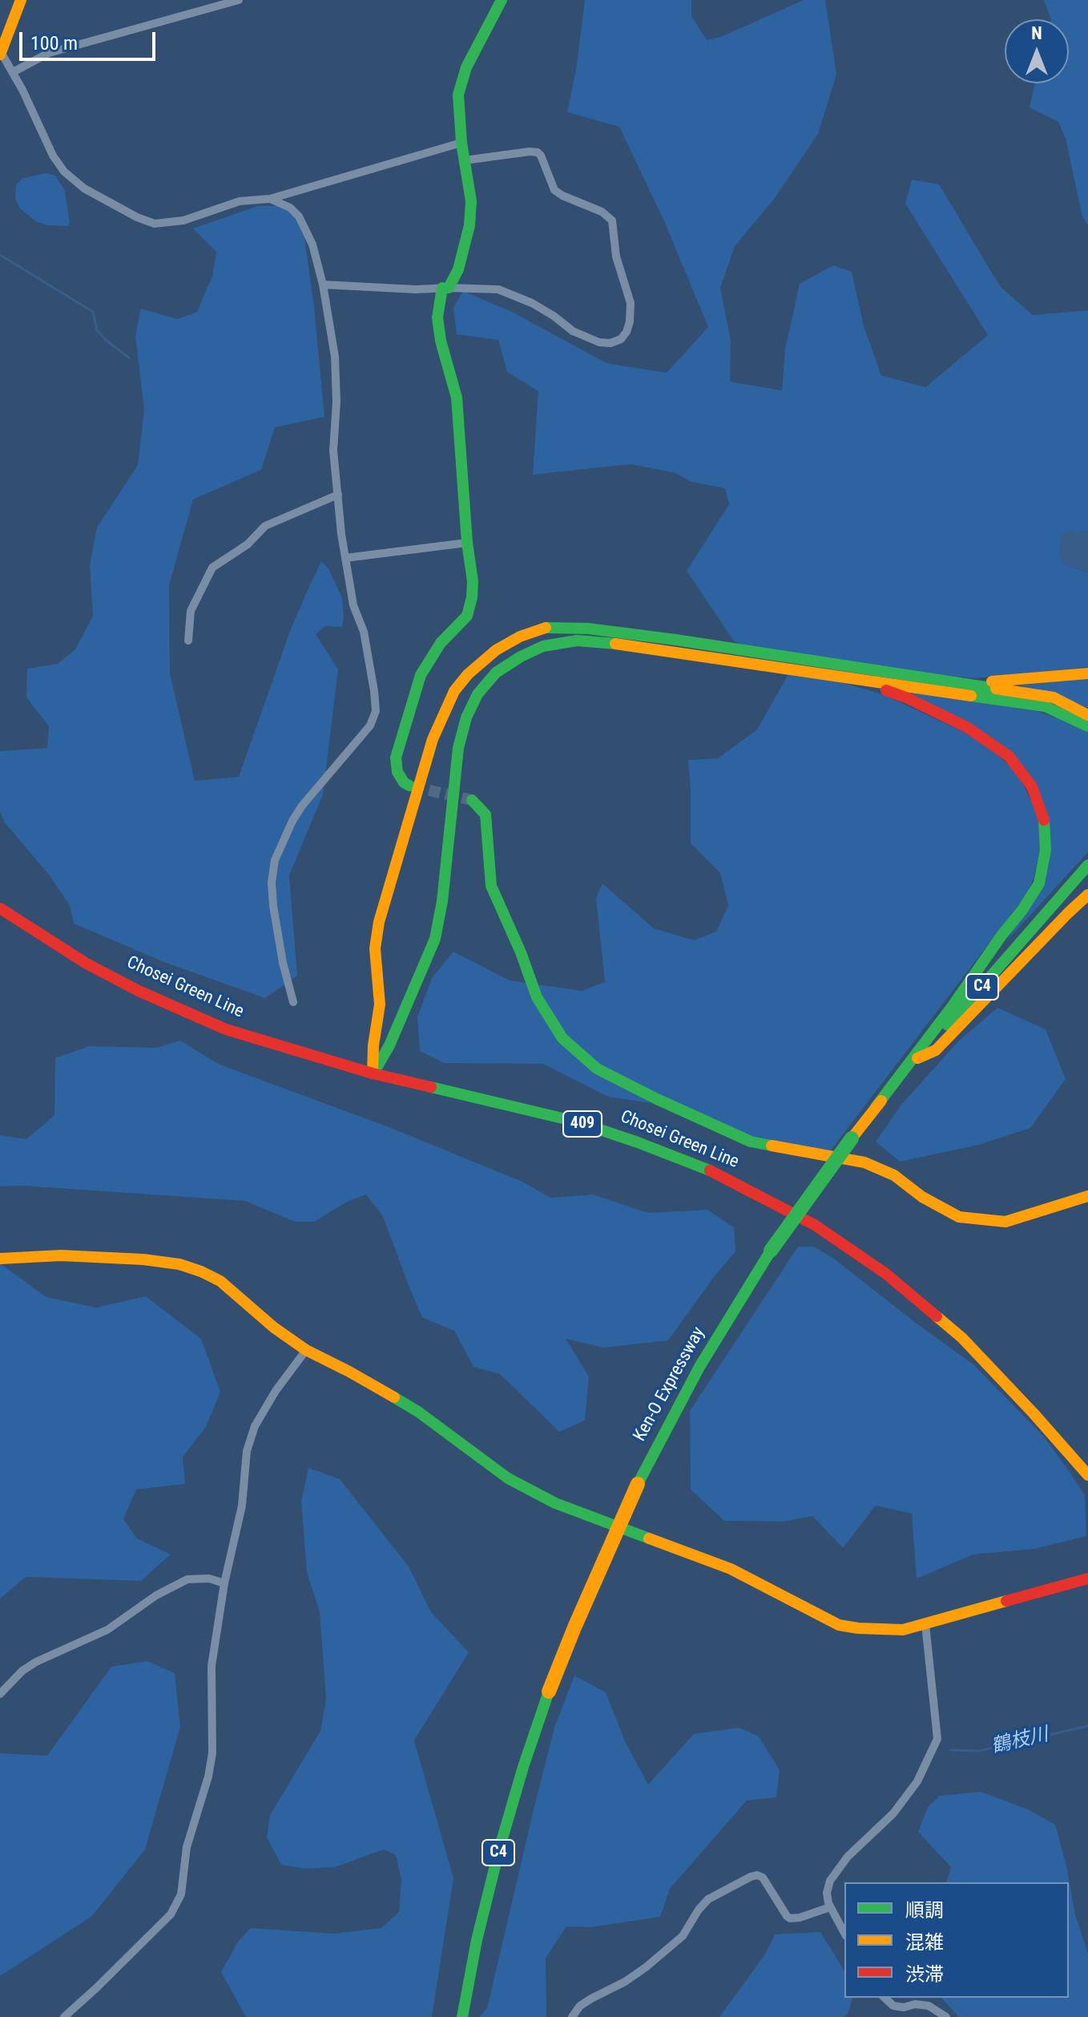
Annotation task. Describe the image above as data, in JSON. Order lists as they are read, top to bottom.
{
  "streets": {
    "main road": [
      "C4",
      "Chosei Green Line",
      "409",
      "Ken-O Expressway"
    ]
  },
  "water": ["鶴枝川"],
  "legend": ["順調", "混雑", "渋滞"],
  "scale_bar": "100 m",
  "north": "top"
}
